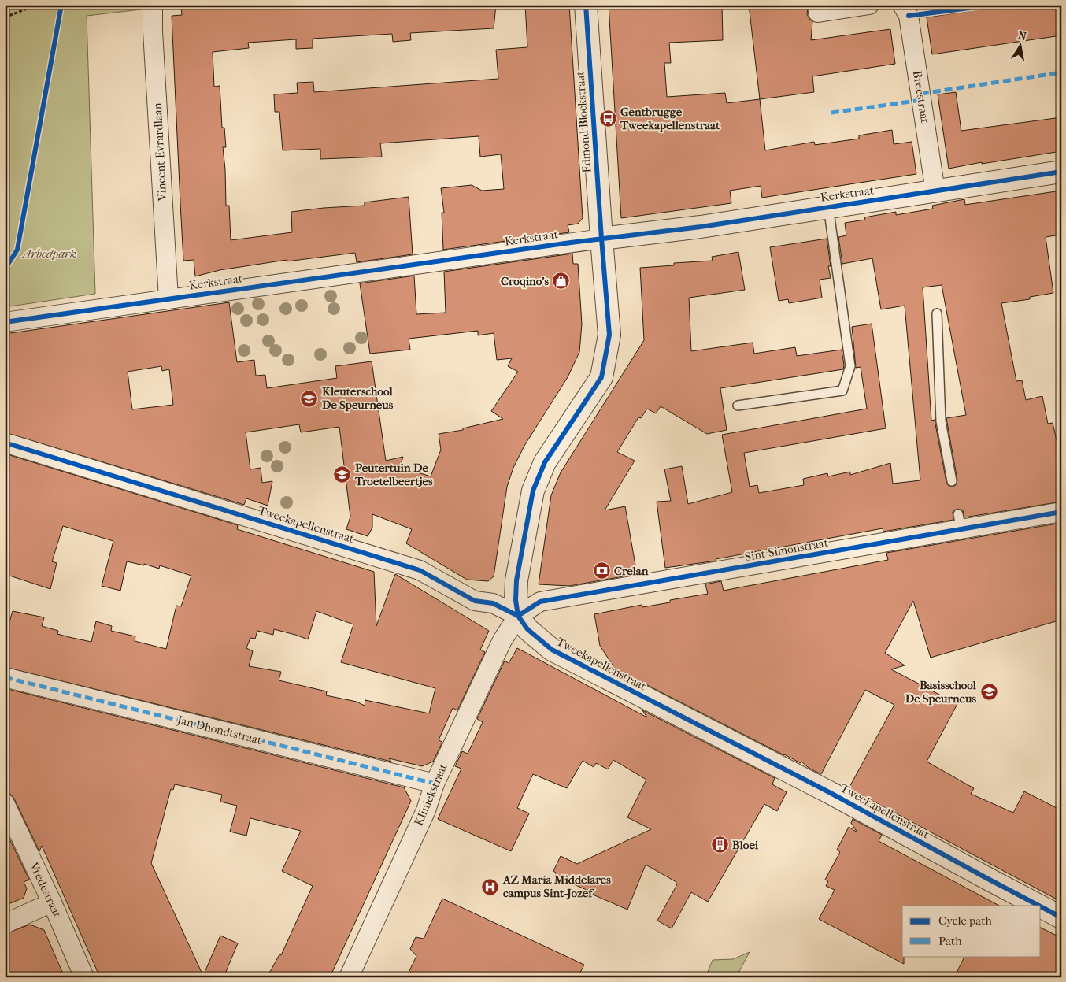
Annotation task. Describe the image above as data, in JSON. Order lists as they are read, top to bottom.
{
  "streets": {
    "street": [
      "Breestraat",
      "Edmond Blockstraat",
      "Vincent Evrardlaan",
      "Kerkstraat",
      "Tweekapellenstraat",
      "Sint-Simonstraat",
      "Jan Dhondtstraat",
      "Kliniekstraat",
      "Vredestraat"
    ]
  },
  "crossings": [
    ["Breestraat", "Kerkstraat"],
    ["Edmond Blockstraat", "Kerkstraat"],
    ["Edmond Blockstraat", "Tweekapellenstraat"],
    ["Edmond Blockstraat", "Sint-Simonstraat"],
    ["Edmond Blockstraat", "Kliniekstraat"],
    ["Vincent Evrardlaan", "Kerkstraat"],
    ["Tweekapellenstraat", "Sint-Simonstraat"],
    ["Tweekapellenstraat", "Kliniekstraat"],
    ["Sint-Simonstraat", "Kliniekstraat"],
    ["Jan Dhondtstraat", "Kliniekstraat"]
  ],
  "parks": ["Arbedpark"],
  "places": {
    "bus stop": ["Gentbrugge Tweekapellenstraat"],
    "shop": ["Croqino's"],
    "school or university": ["Kleuterschool De Speurneus", "Peutertuin De Troetelbeertjes", "Basisschool De Speurneus"],
    "bank": ["Crelan"],
    "building": ["Bloei"],
    "hospital": ["AZ Maria Middelares campus Sint-Jozef"]
  },
  "legend": ["Cycle path", "Path"],
  "north": "top"
}
